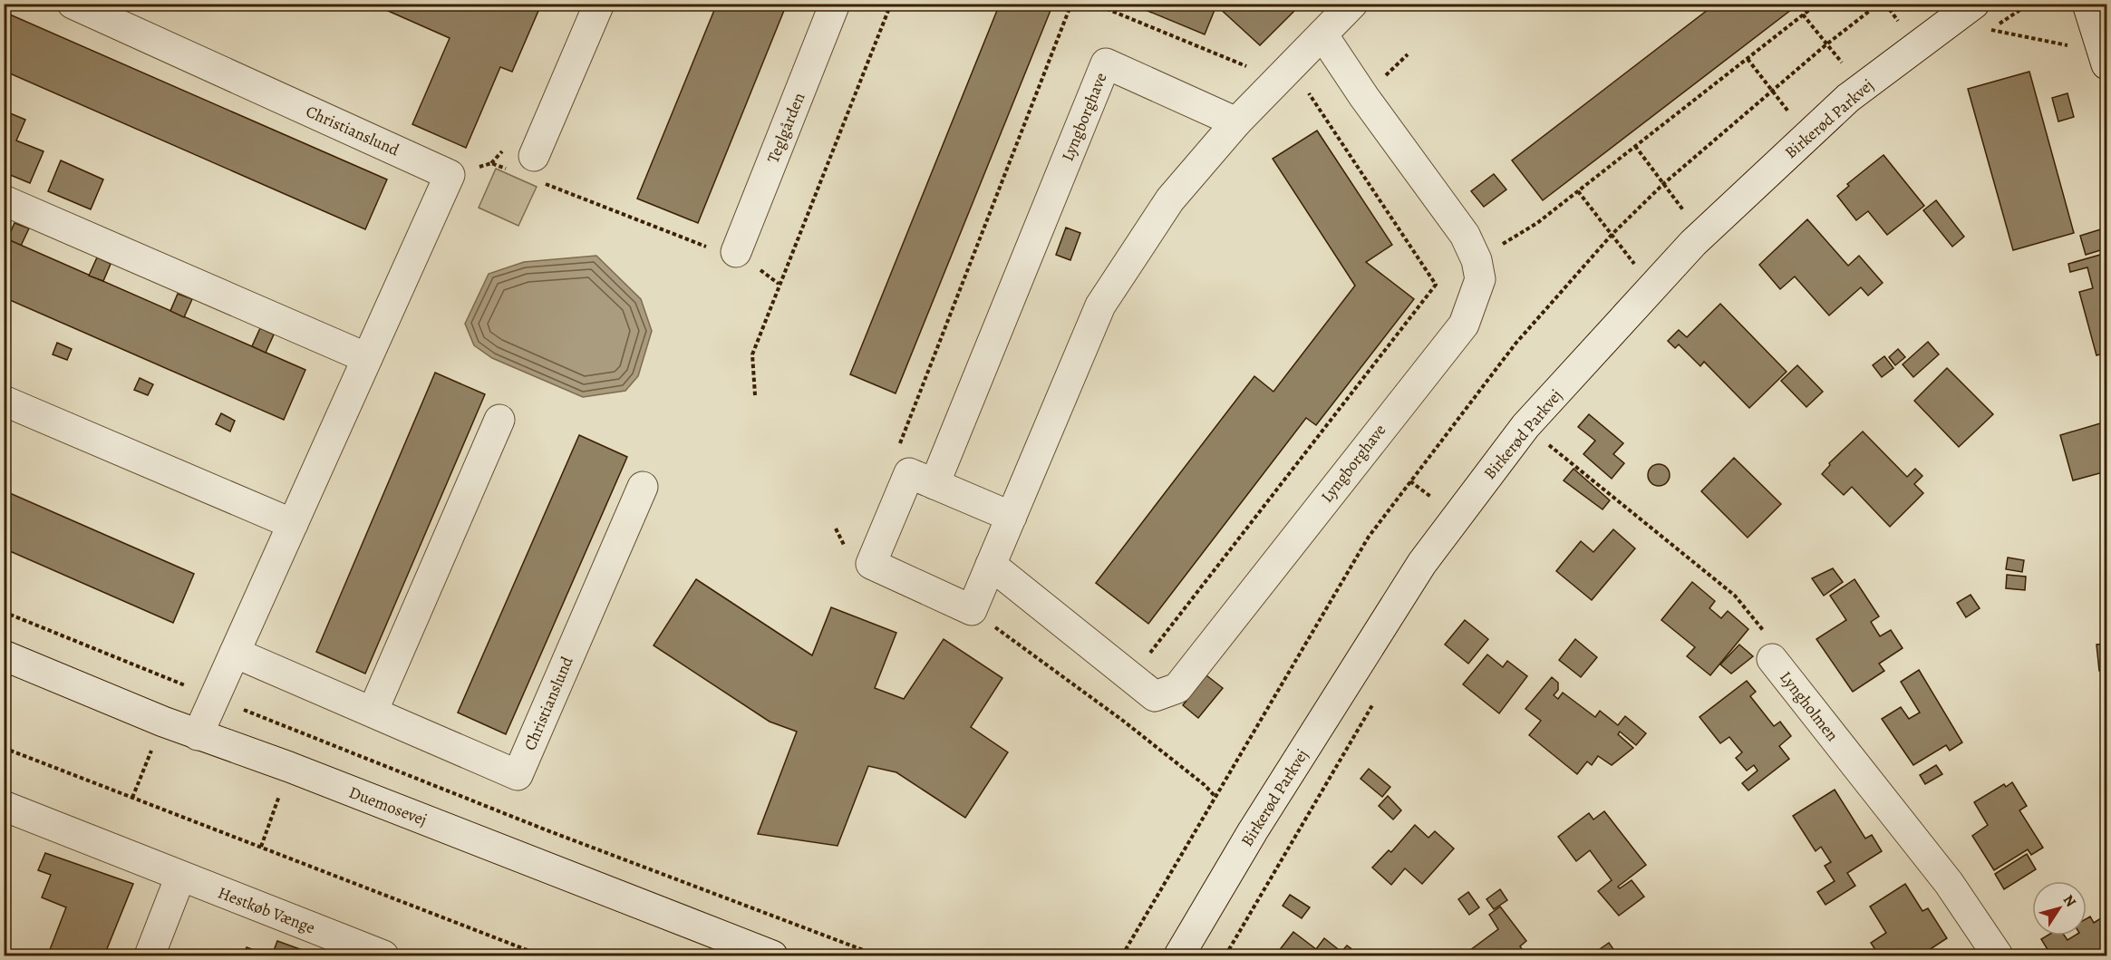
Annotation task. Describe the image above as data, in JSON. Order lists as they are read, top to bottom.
{
  "streets": {
    "street": [
      "Lyngborghave",
      "Birkerød Parkvej",
      "Teglgården",
      "Christianslund",
      "Lyngholmen",
      "Duemosevej",
      "Hestkøb Vænge"
    ]
  },
  "north": "top right"
}
